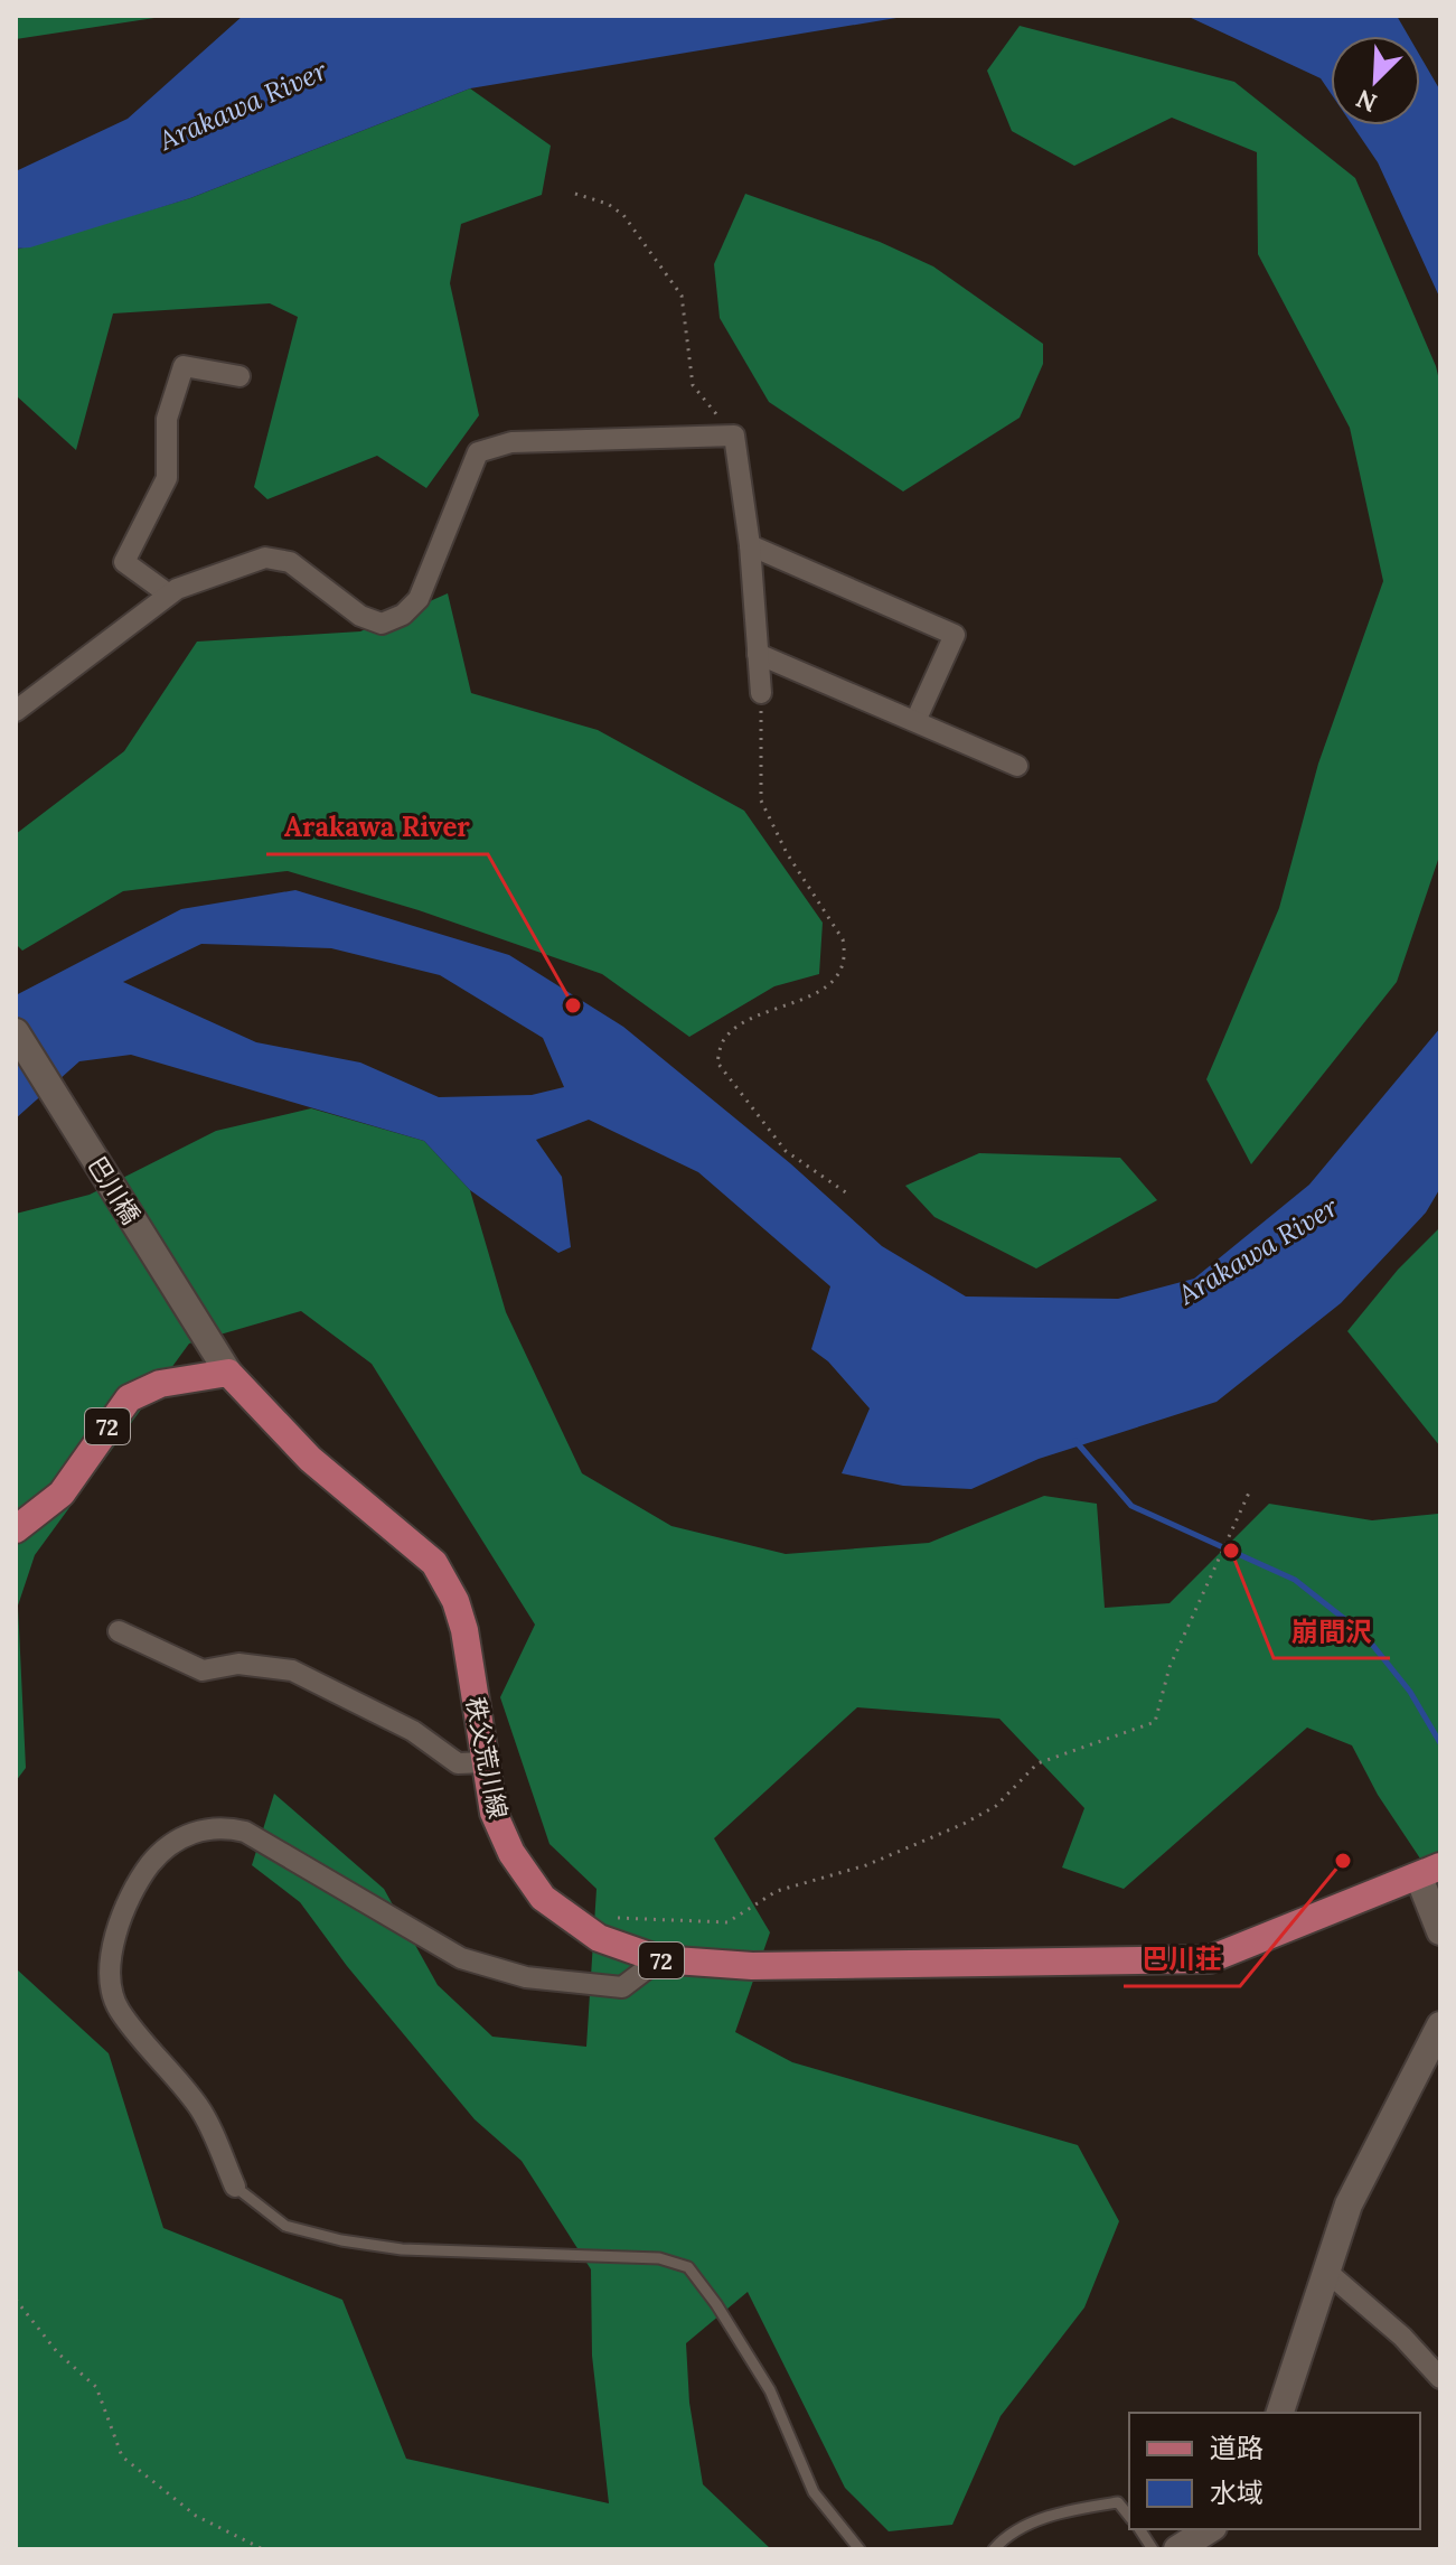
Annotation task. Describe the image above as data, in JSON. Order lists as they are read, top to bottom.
{
  "streets": {
    "main road": ["巴川橋", "72", "秩父荒川線"]
  },
  "crossings": [
    ["巴川橋", "72"],
    ["巴川橋", "秩父荒川線"],
    ["72", "秩父荒川線"]
  ],
  "water": ["Arakawa River"],
  "places": ["Arakawa River", "崩間沢", "巴川荘"],
  "legend": ["道路", "水域"],
  "north": "bottom left"
}
